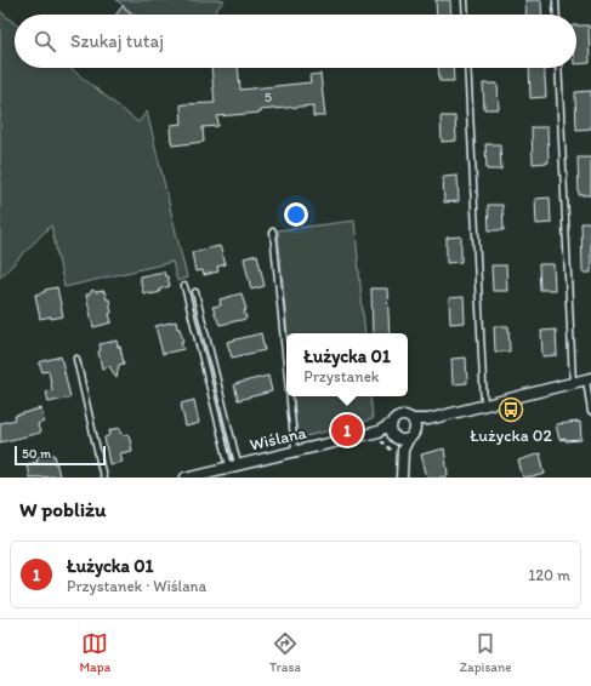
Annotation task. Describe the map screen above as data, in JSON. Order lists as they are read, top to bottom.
{
  "streets": {
    "street": ["Wiślana"]
  },
  "places": {
    "bus stop": ["Łużycka 02"]
  },
  "house_numbers": ["5"],
  "scale_bar": "50 m",
  "page": {
    "search": "Szukaj tutaj",
    "popup": ["Łużycka 01", "Przystanek"],
    "pins": "1",
    "scale": "50 m",
    "heading": "W pobliżu",
    "list": [
      {
        "mark": "1",
        "name": "Łużycka 01",
        "note": "Przystanek · Wiślana",
        "value": "120 m"
      }
    ],
    "nav": ["Mapa", "Trasa", "Zapisane"]
  }
}
